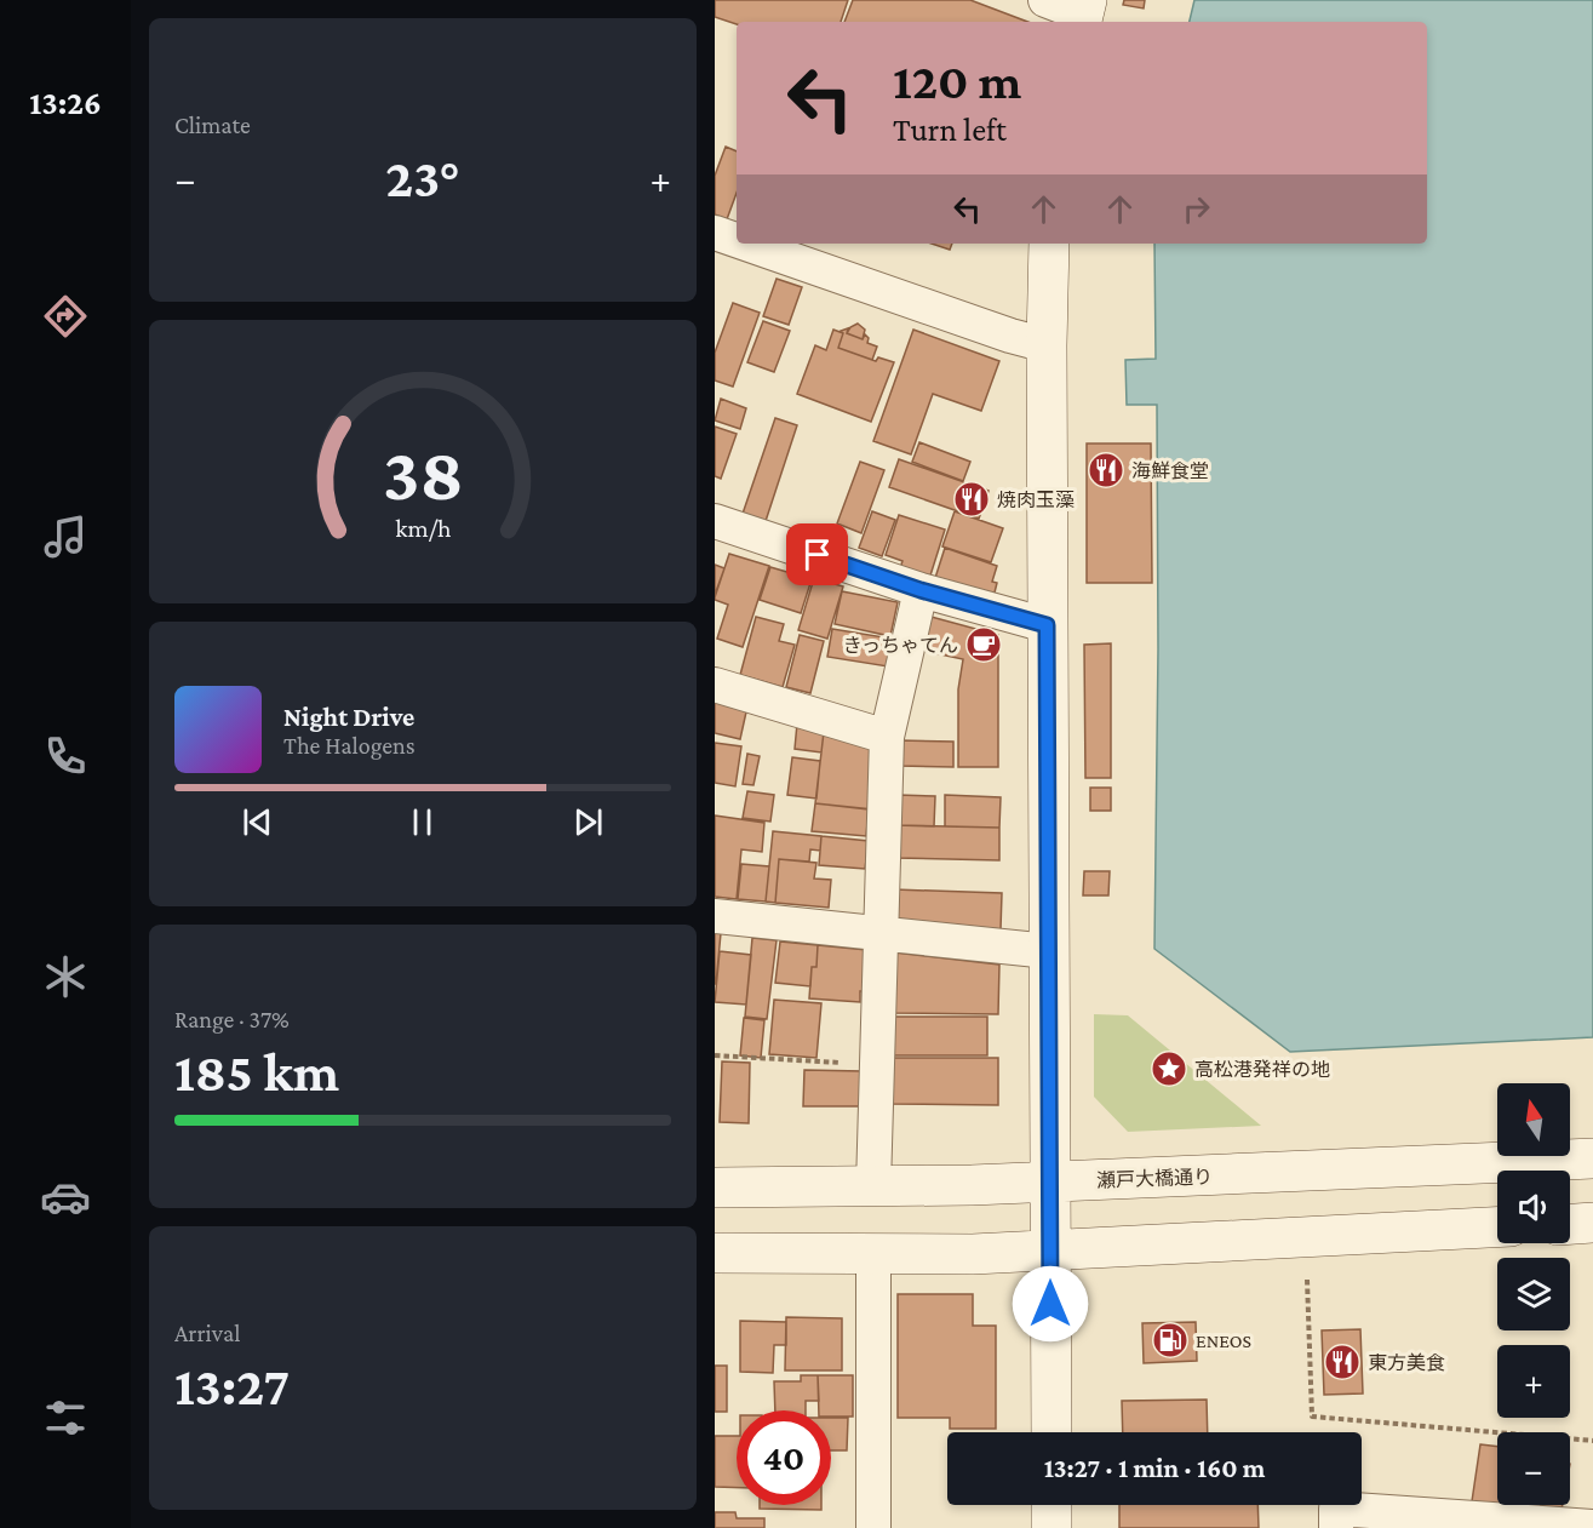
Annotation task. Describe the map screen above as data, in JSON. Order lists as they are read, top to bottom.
{
  "streets": {
    "street": ["瀬戸大橋通り"]
  },
  "places": {
    "restaurant": ["海鮮食堂", "焼肉玉藻", "東方美食"],
    "cafe": ["きっちゃてん"],
    "place": ["高松港発祥の地"],
    "fuel station": ["ENEOS"]
  },
  "north": "top",
  "page": {
    "tabs": "13:26",
    "tile": [
      "Climate",
      ["Range · 37%", "185 km"],
      ["Arrival", "13:27"]
    ],
    "turn": ["120 m", "Turn left"],
    "heat": ["−", "23°", "+"],
    "song": ["Night Drive", "The Halogens"],
    "map_buttons": ["+", "−"],
    "limit": "40",
    "trip": "13:27 · 1 min · 160 m",
    "gauge": ["38", "km/h"]
  }
}
